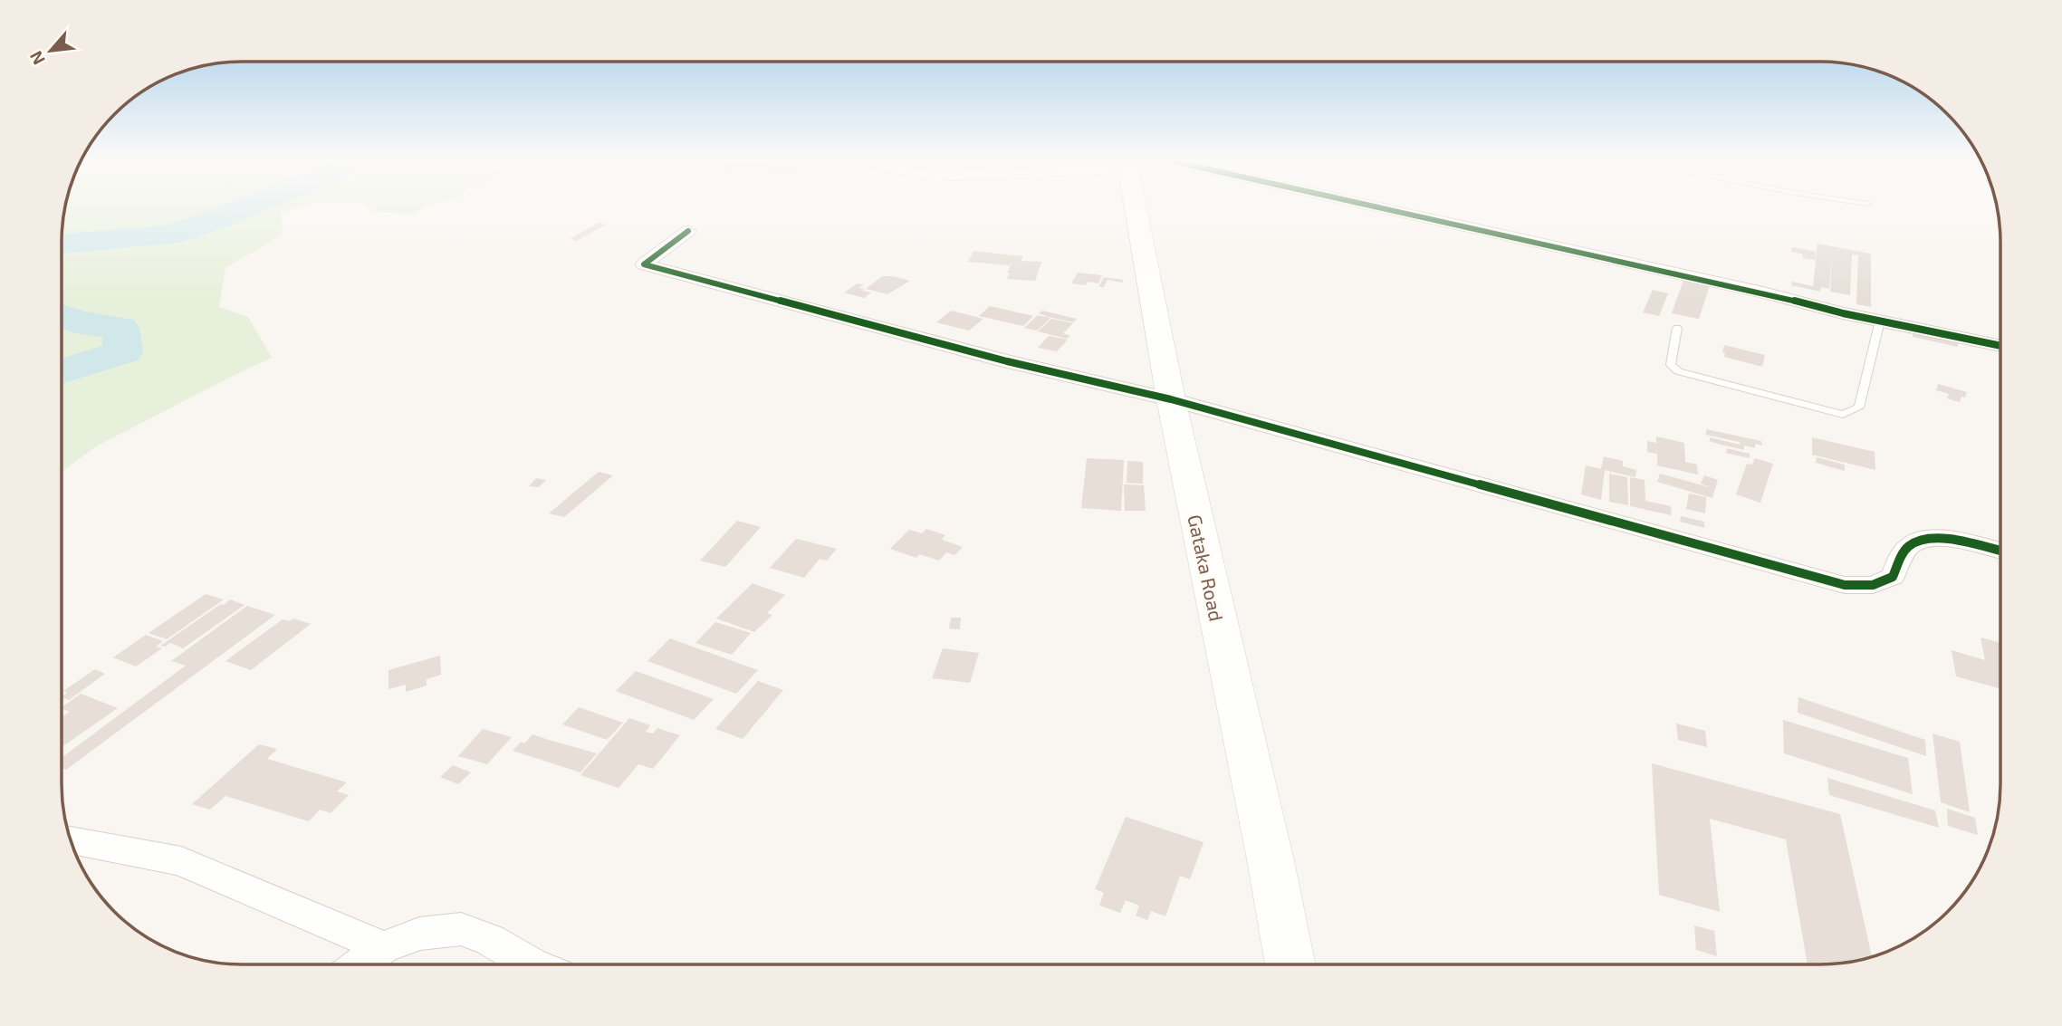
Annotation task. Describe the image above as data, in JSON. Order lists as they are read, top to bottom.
{
  "streets": {
    "street": ["Gataka Road"]
  },
  "north": "bottom left"
}
